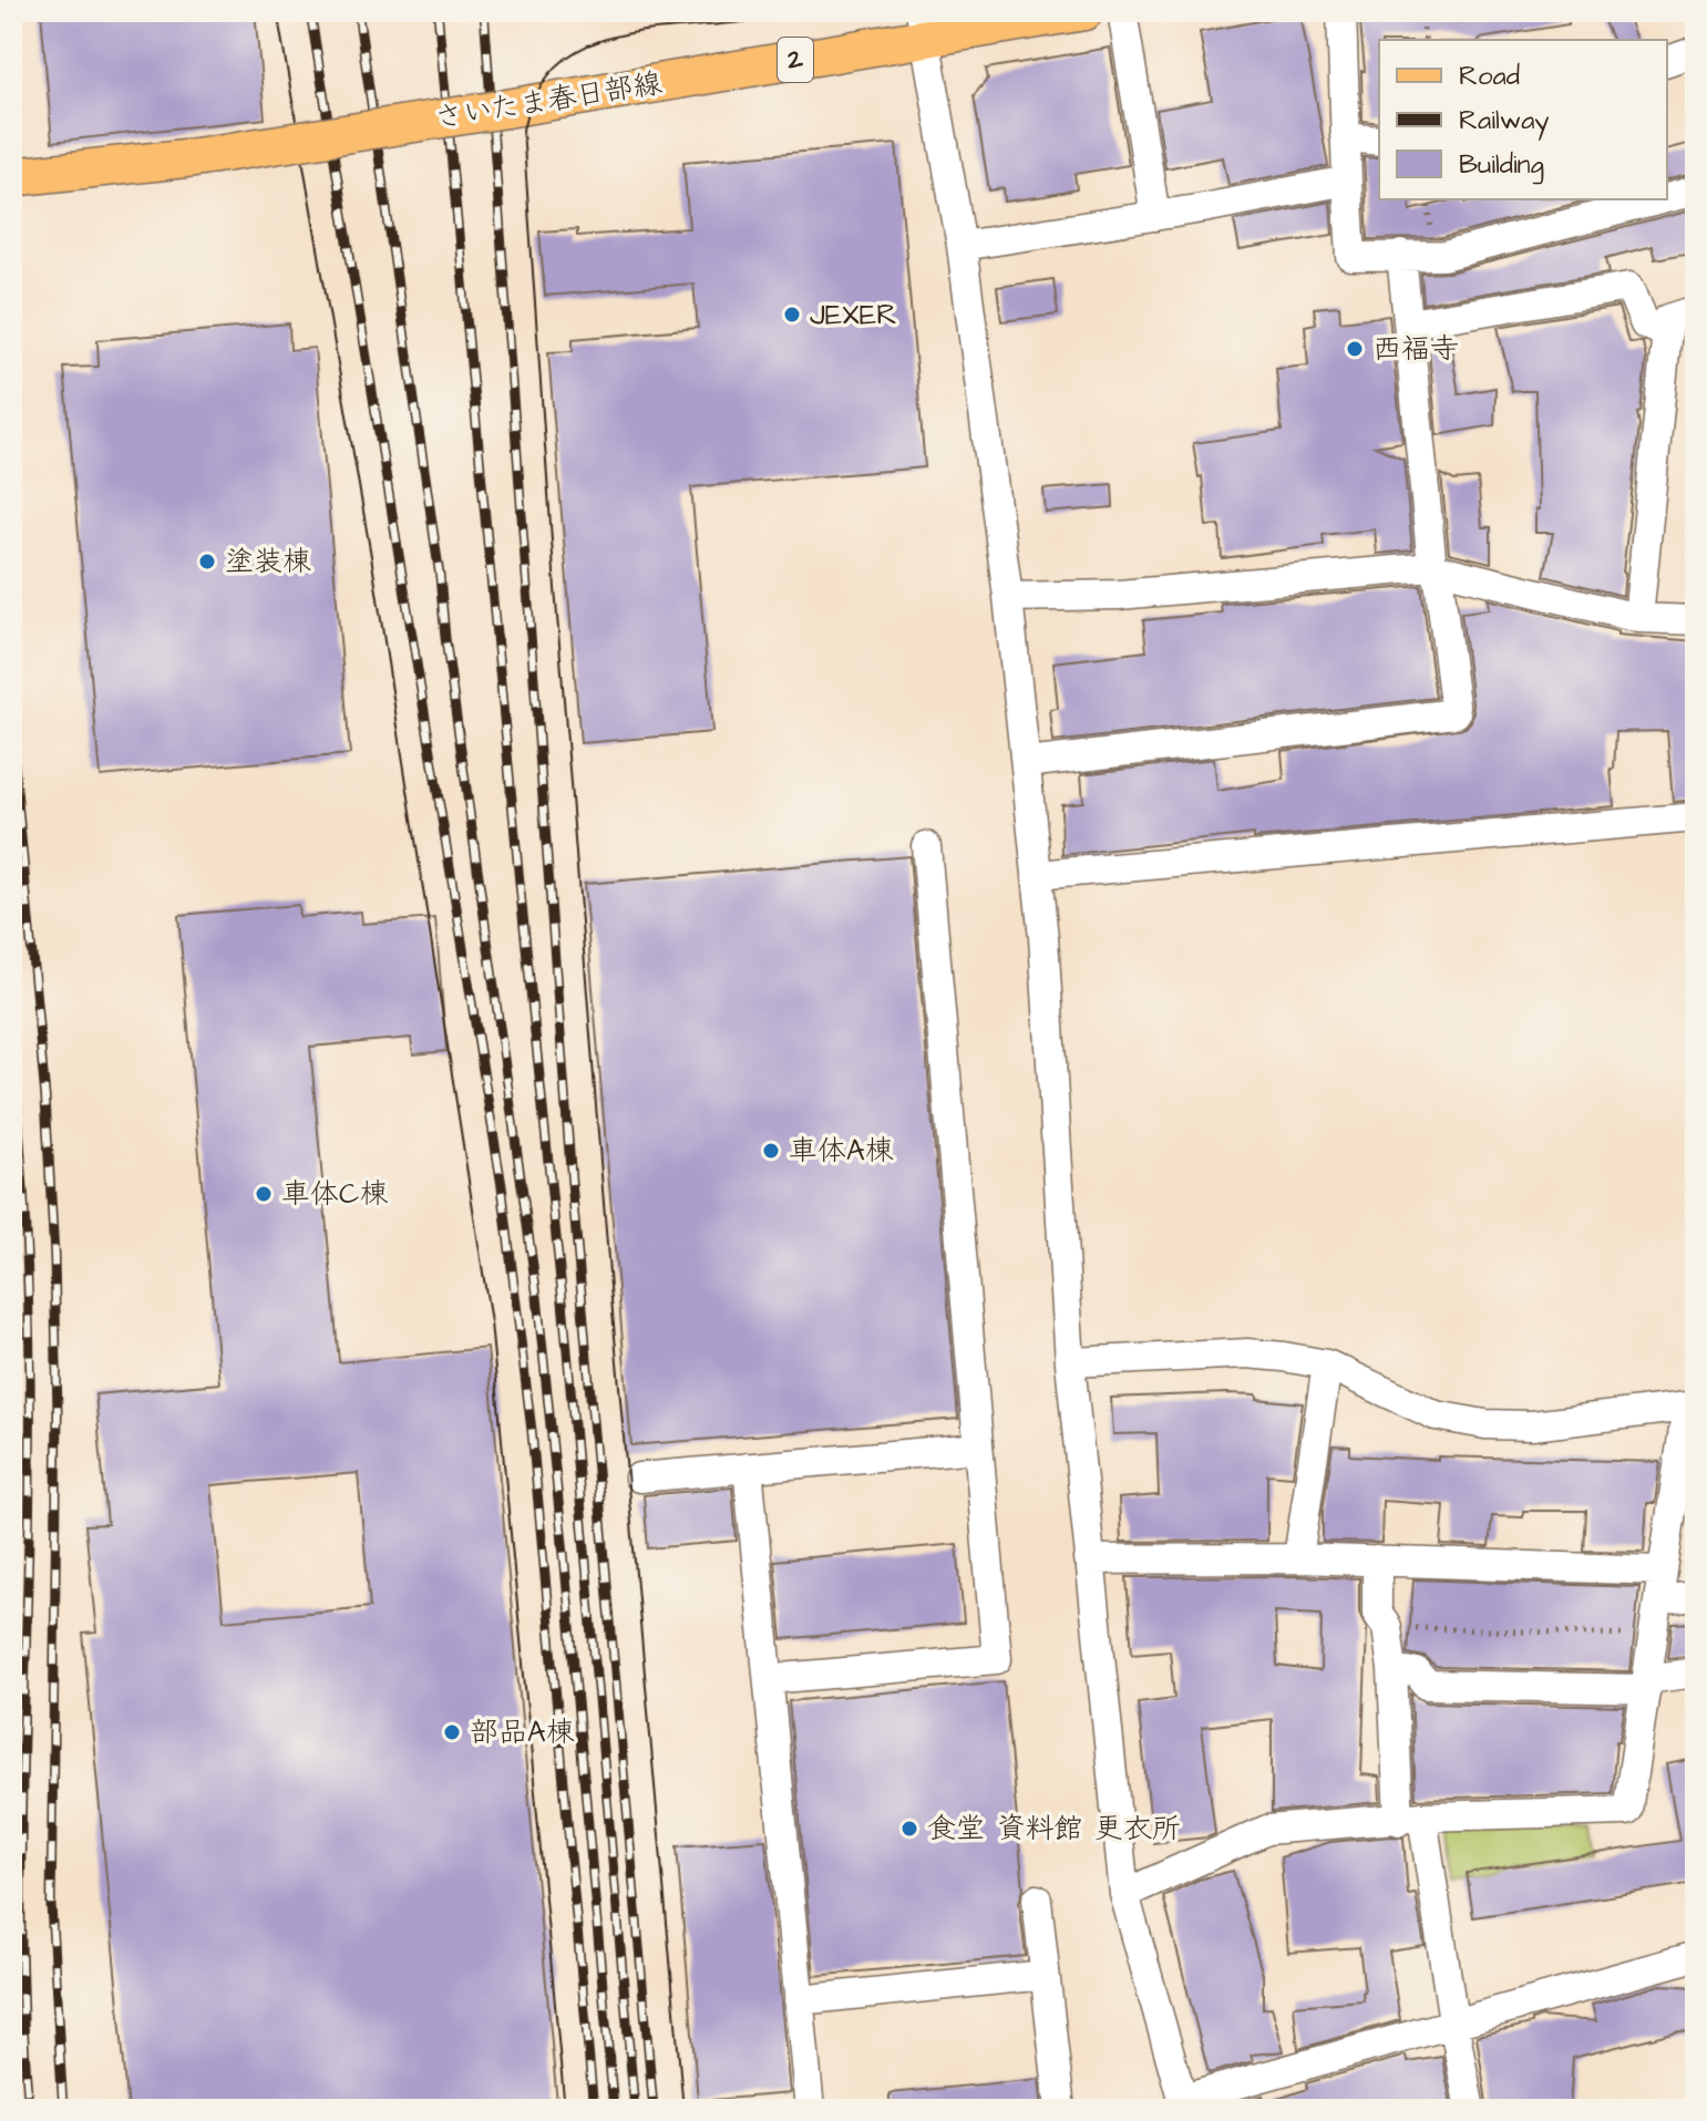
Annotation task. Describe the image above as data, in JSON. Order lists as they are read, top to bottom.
{
  "streets": {
    "main road": ["2", "さいたま春日部線"]
  },
  "places": [
    "JEXER",
    "西福寺",
    "塗装棟",
    "車体A棟",
    "車体C棟",
    "部品A棟",
    "食堂 資料館 更衣所"
  ],
  "legend": ["Road", "Railway", "Building"]
}
